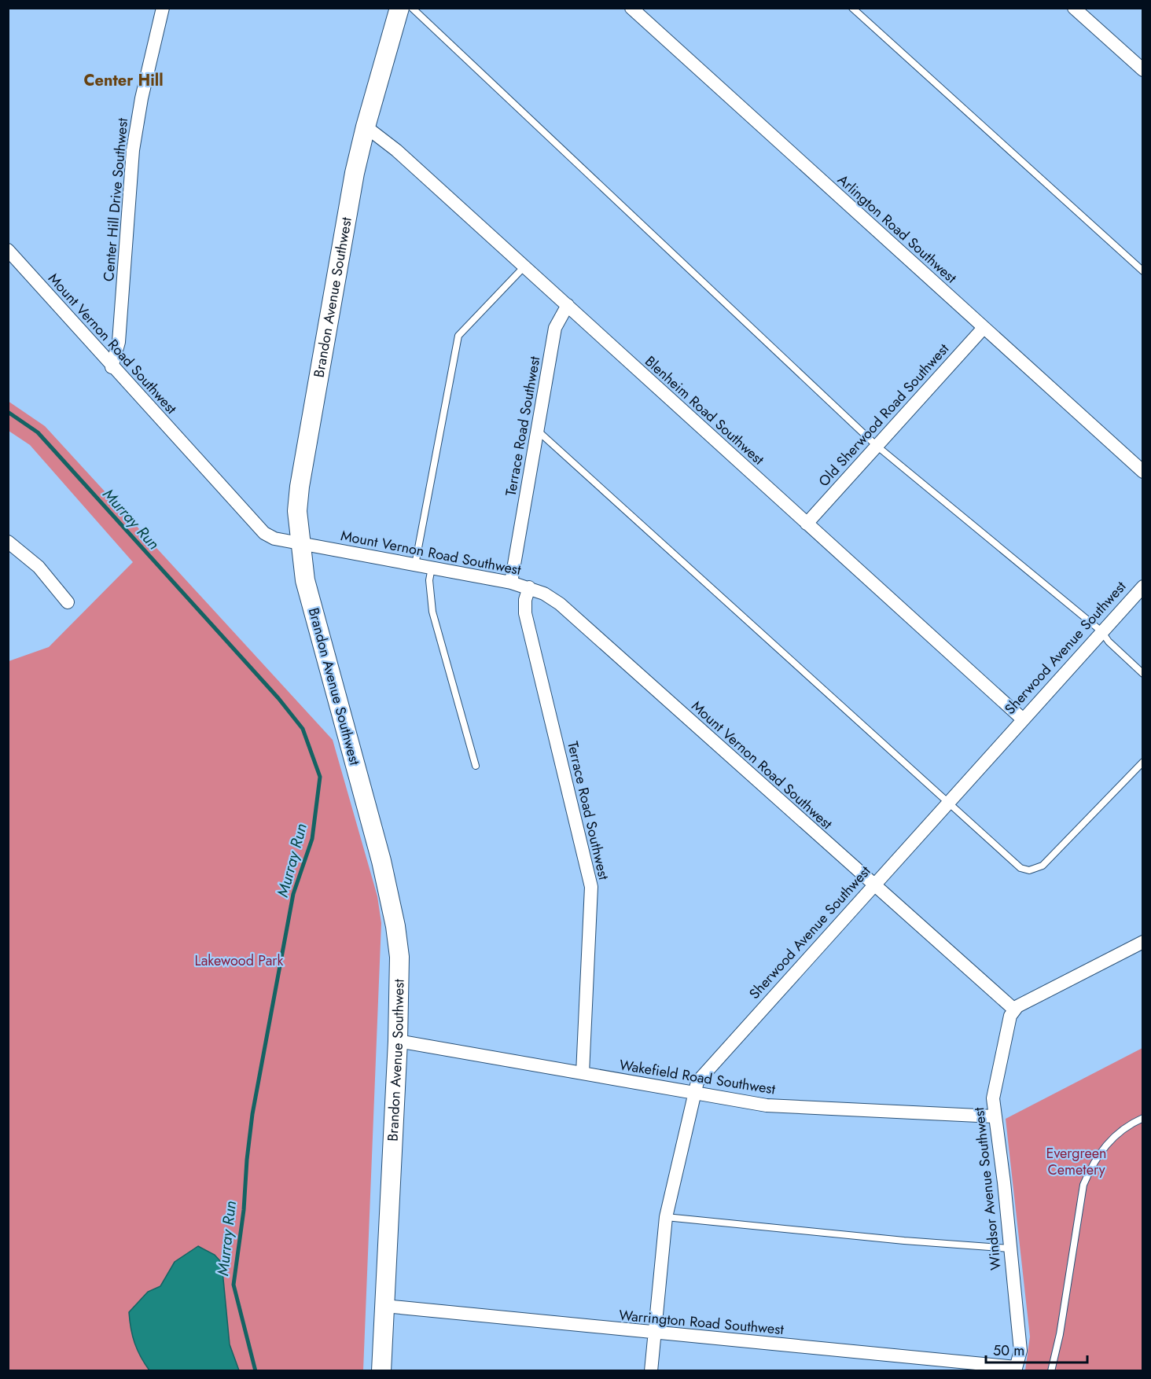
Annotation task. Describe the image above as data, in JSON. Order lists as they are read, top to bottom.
{
  "streets": {
    "main road": ["Brandon Avenue Southwest"],
    "street": [
      "Center Hill Drive Southwest",
      "Arlington Road Southwest",
      "Mount Vernon Road Southwest",
      "Blenheim Road Southwest",
      "Old Sherwood Road Southwest",
      "Terrace Road Southwest",
      "Sherwood Avenue Southwest",
      "Wakefield Road Southwest",
      "Windsor Avenue Southwest",
      "Warrington Road Southwest"
    ]
  },
  "crossings": [
    ["Center Hill Drive Southwest", "Mount Vernon Road Southwest"],
    ["Arlington Road Southwest", "Old Sherwood Road Southwest"],
    ["Brandon Avenue Southwest", "Mount Vernon Road Southwest"],
    ["Brandon Avenue Southwest", "Blenheim Road Southwest"],
    ["Brandon Avenue Southwest", "Wakefield Road Southwest"],
    ["Brandon Avenue Southwest", "Warrington Road Southwest"],
    ["Mount Vernon Road Southwest", "Terrace Road Southwest"],
    ["Mount Vernon Road Southwest", "Sherwood Avenue Southwest"],
    ["Mount Vernon Road Southwest", "Windsor Avenue Southwest"],
    ["Blenheim Road Southwest", "Old Sherwood Road Southwest"],
    ["Blenheim Road Southwest", "Terrace Road Southwest"],
    ["Blenheim Road Southwest", "Sherwood Avenue Southwest"],
    ["Terrace Road Southwest", "Wakefield Road Southwest"],
    ["Sherwood Avenue Southwest", "Wakefield Road Southwest"],
    ["Sherwood Avenue Southwest", "Warrington Road Southwest"],
    ["Wakefield Road Southwest", "Windsor Avenue Southwest"],
    ["Windsor Avenue Southwest", "Warrington Road Southwest"]
  ],
  "districts": ["Center Hill"],
  "water": ["Murray Run"],
  "parks": ["Lakewood Park", "Evergreen Cemetery"],
  "scale_bar": "50 m"
}
